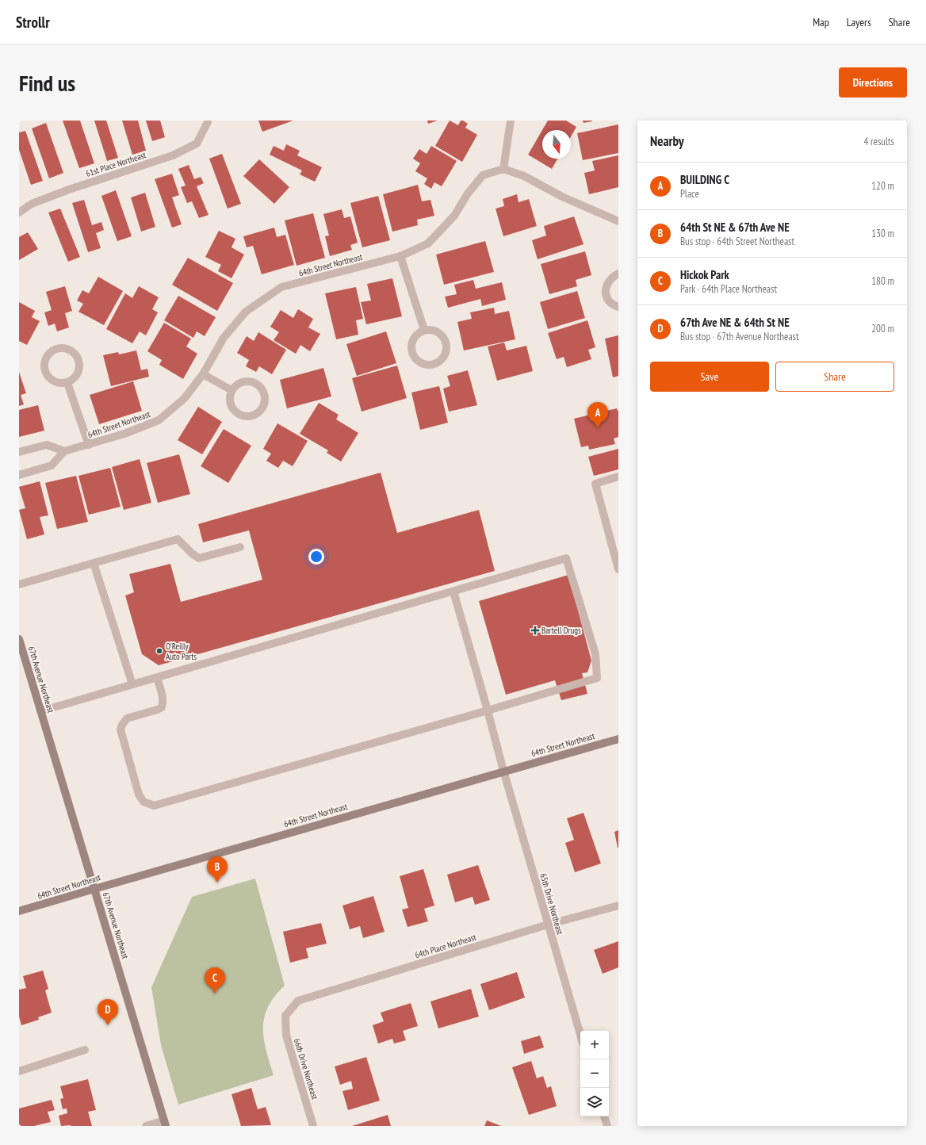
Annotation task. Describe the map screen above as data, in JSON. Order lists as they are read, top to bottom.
{
  "streets": {
    "main road": ["64th Street Northeast", "67th Avenue Northeast"],
    "street": [
      "61st Place Northeast",
      "65th Drive Northeast",
      "64th Place Northeast",
      "66th Drive Northeast"
    ]
  },
  "crossings": [
    ["64th Street Northeast", "67th Avenue Northeast"],
    ["64th Street Northeast", "65th Drive Northeast"],
    ["65th Drive Northeast", "64th Place Northeast"],
    ["64th Place Northeast", "66th Drive Northeast"]
  ],
  "places": {
    "health": ["Bartell Drugs"],
    "other": ["O'Reilly Auto Parts"]
  },
  "north": "bottom",
  "page": {
    "header": "Strollr",
    "nav": ["Map", "Layers", "Share"],
    "buttons": [
      "Directions",
      ["Save", "Share"]
    ],
    "title": "Find us",
    "heading": ["Nearby", "4 results"],
    "list": [
      {
        "mark": "A",
        "name": "BUILDING C",
        "note": "Place",
        "value": "120 m"
      },
      {
        "mark": "B",
        "name": "64th St NE & 67th Ave NE",
        "note": "Bus stop · 64th Street Northeast",
        "value": "130 m"
      },
      {
        "mark": "C",
        "name": "Hickok Park",
        "note": "Park · 64th Place Northeast",
        "value": "180 m"
      },
      {
        "mark": "D",
        "name": "67th Ave NE & 64th St NE",
        "note": "Bus stop · 67th Avenue Northeast",
        "value": "200 m"
      }
    ],
    "pins": [
      "A",
      "B",
      "C",
      "D"
    ],
    "map_buttons": ["+", "−"]
  }
}
